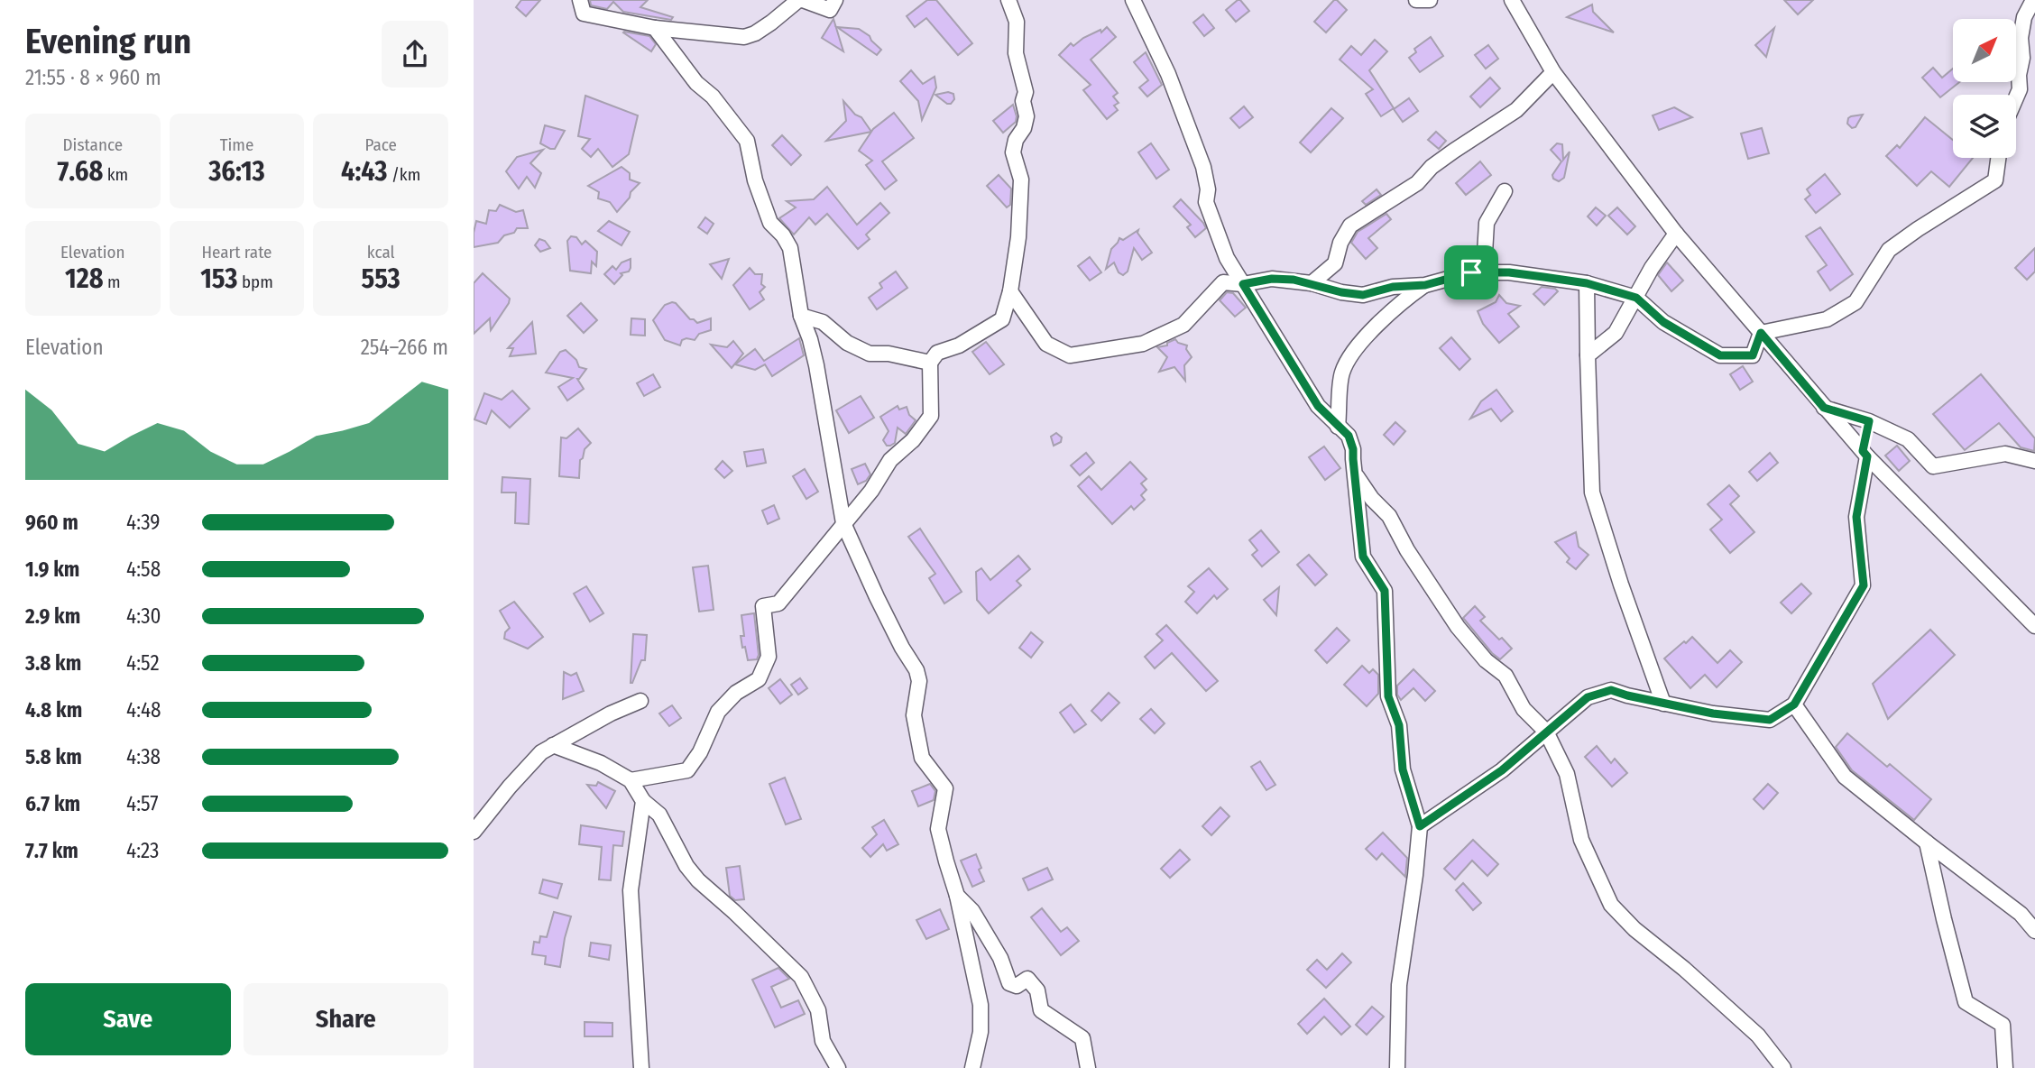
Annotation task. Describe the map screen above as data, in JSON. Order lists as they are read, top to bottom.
{
  "north": "top right",
  "page": {
    "heading": ["Evening run", "21:55 · 8 × 960 m"],
    "stats": [
      ["Distance", "7.68 km"],
      ["Time", "36:13"],
      ["Pace", "4:43 /km"],
      ["Elevation", "128 m"],
      ["Heart rate", "153 bpm"],
      ["kcal", "553"]
    ],
    "chart": ["Elevation", "254–266 m"],
    "list": [
      {
        "name": "960 m",
        "note": "4:39"
      },
      {
        "name": "1.9 km",
        "note": "4:58"
      },
      {
        "name": "2.9 km",
        "note": "4:30"
      },
      {
        "name": "3.8 km",
        "note": "4:52"
      },
      {
        "name": "4.8 km",
        "note": "4:48"
      },
      {
        "name": "5.8 km",
        "note": "4:38"
      },
      {
        "name": "6.7 km",
        "note": "4:57"
      },
      {
        "name": "7.7 km",
        "note": "4:23"
      }
    ],
    "buttons": ["Save", "Share"]
  }
}
